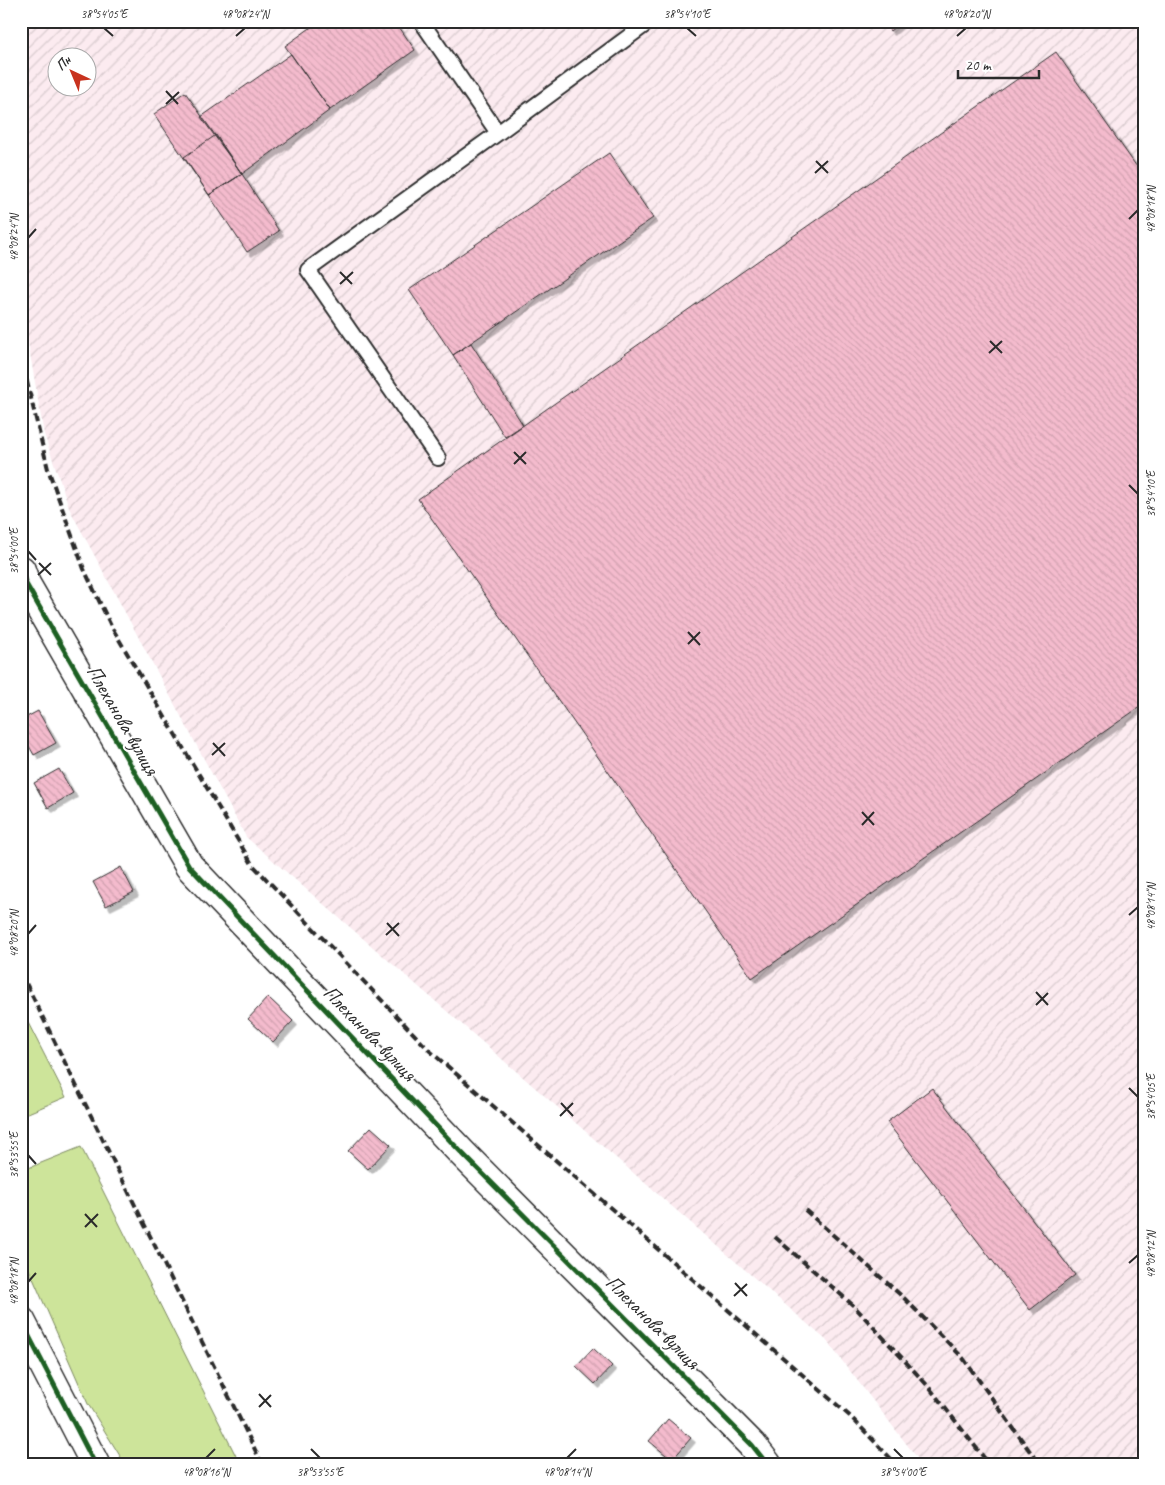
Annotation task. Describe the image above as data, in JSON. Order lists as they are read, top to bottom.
{
  "streets": {
    "street": ["Плеханова вулиця"]
  },
  "scale_bar": "20 m",
  "north": "top left",
  "coordinates": [
    "38°54'05\"E",
    "48°08'24\"N",
    "38°54'10\"E",
    "48°08'20\"N",
    "48°08'18\"N",
    "38°54'00\"E",
    "48°08'14\"N",
    "38°53'55\"E",
    "48°08'12\"N",
    "48°08'16\"N"
  ]
}
